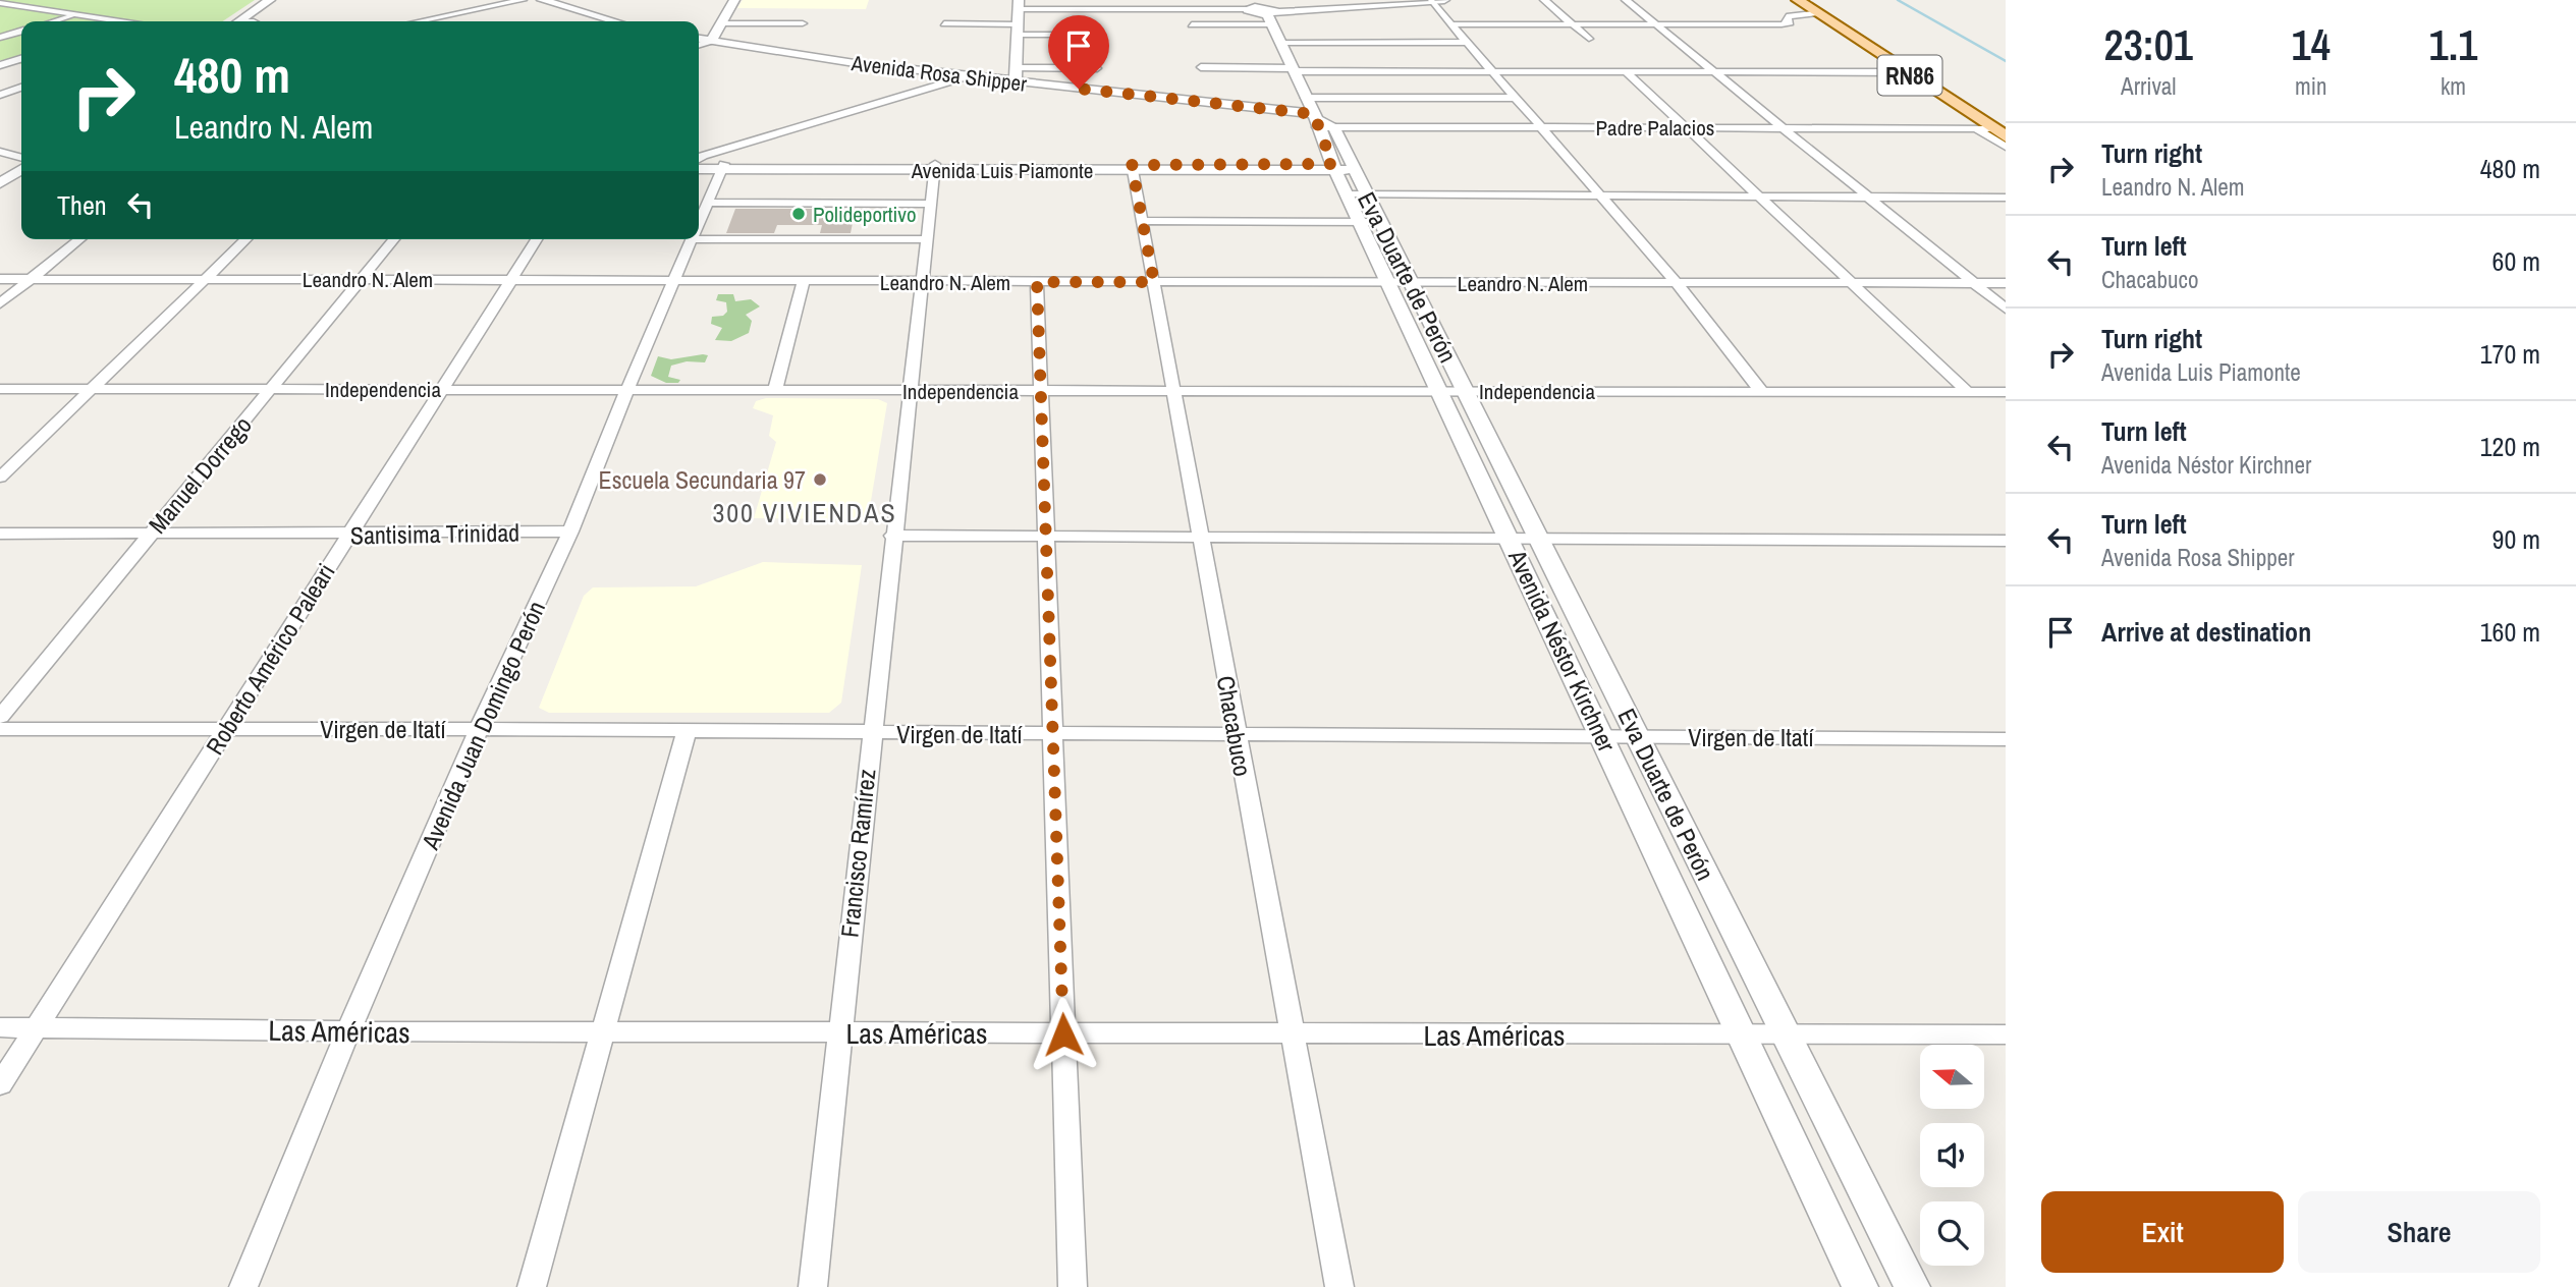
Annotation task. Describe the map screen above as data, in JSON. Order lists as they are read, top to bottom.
{
  "streets": {
    "main road": ["RN86"],
    "street": [
      "Avenida Rosa Shipper",
      "Padre Palacios",
      "Avenida Luis Piamonte",
      "Eva Duarte de Perón",
      "Leandro N. Alem",
      "Independencia",
      "Manuel Dorrego",
      "Santisima Trinidad",
      "Avenida Néstor Kirchner",
      "Roberto Américo Paleari",
      "Avenida Juan Domingo Perón",
      "Chacabuco",
      "Virgen de Itatí",
      "Francisco Ramírez",
      "Las Américas"
    ]
  },
  "crossings": [
    ["Avenida Rosa Shipper", "Padre Palacios"],
    ["Avenida Rosa Shipper", "Avenida Néstor Kirchner"],
    ["RN86", "Padre Palacios"],
    ["Padre Palacios", "Avenida Néstor Kirchner"],
    ["Avenida Luis Piamonte", "Avenida Néstor Kirchner"],
    ["Avenida Luis Piamonte", "Avenida Juan Domingo Perón"],
    ["Avenida Luis Piamonte", "Chacabuco"],
    ["Avenida Luis Piamonte", "Francisco Ramírez"],
    ["Eva Duarte de Perón", "Leandro N. Alem"],
    ["Eva Duarte de Perón", "Independencia"],
    ["Eva Duarte de Perón", "Avenida Néstor Kirchner"],
    ["Eva Duarte de Perón", "Virgen de Itatí"],
    ["Eva Duarte de Perón", "Las Américas"],
    ["Leandro N. Alem", "Manuel Dorrego"],
    ["Leandro N. Alem", "Avenida Néstor Kirchner"],
    ["Leandro N. Alem", "Roberto Américo Paleari"],
    ["Leandro N. Alem", "Avenida Juan Domingo Perón"],
    ["Leandro N. Alem", "Chacabuco"],
    ["Leandro N. Alem", "Francisco Ramírez"],
    ["Independencia", "Manuel Dorrego"],
    ["Independencia", "Avenida Néstor Kirchner"],
    ["Independencia", "Roberto Américo Paleari"],
    ["Independencia", "Avenida Juan Domingo Perón"],
    ["Independencia", "Chacabuco"],
    ["Independencia", "Francisco Ramírez"],
    ["Manuel Dorrego", "Santisima Trinidad"],
    ["Santisima Trinidad", "Roberto Américo Paleari"],
    ["Santisima Trinidad", "Avenida Juan Domingo Perón"],
    ["Avenida Néstor Kirchner", "Virgen de Itatí"],
    ["Avenida Néstor Kirchner", "Las Américas"],
    ["Roberto Américo Paleari", "Virgen de Itatí"],
    ["Roberto Américo Paleari", "Las Américas"],
    ["Avenida Juan Domingo Perón", "Virgen de Itatí"],
    ["Avenida Juan Domingo Perón", "Las Américas"],
    ["Chacabuco", "Virgen de Itatí"],
    ["Chacabuco", "Las Américas"],
    ["Virgen de Itatí", "Francisco Ramírez"],
    ["Francisco Ramírez", "Las Américas"]
  ],
  "districts": ["300 VIVIENDAS"],
  "places": ["Polideportivo", "Escuela Secundaria 97"],
  "north": "left",
  "page": {
    "eta": [
      "23:01",
      "Arrival",
      "14",
      "min",
      "1.1",
      "km"
    ],
    "turn": ["480 m", "Leandro N. Alem"],
    "list": [
      {
        "name": "Turn right",
        "note": "Leandro N. Alem",
        "value": "480 m"
      },
      {
        "name": "Turn left",
        "note": "Chacabuco",
        "value": "60 m"
      },
      {
        "name": "Turn right",
        "note": "Avenida Luis Piamonte",
        "value": "170 m"
      },
      {
        "name": "Turn left",
        "note": "Avenida Néstor Kirchner",
        "value": "120 m"
      },
      {
        "name": "Turn left",
        "note": "Avenida Rosa Shipper",
        "value": "90 m"
      },
      {
        "name": "Arrive at destination",
        "value": "160 m"
      }
    ],
    "then": "Then",
    "buttons": ["Exit", "Share"]
  }
}
